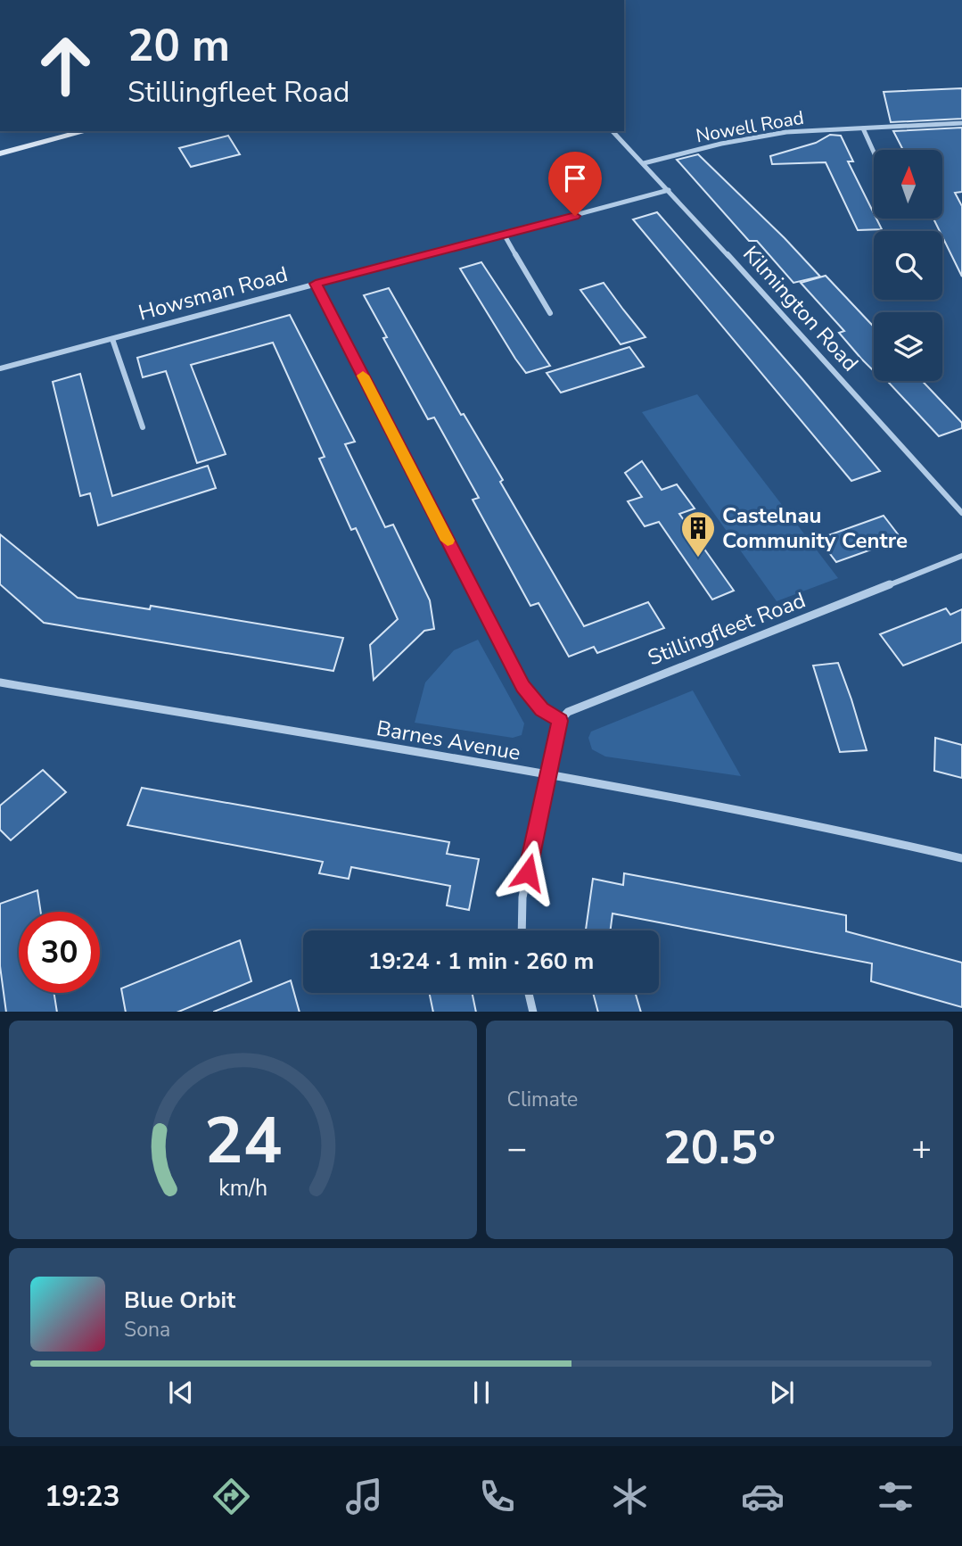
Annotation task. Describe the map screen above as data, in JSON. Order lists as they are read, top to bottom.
{
  "streets": {
    "street": [
      "Nowell Road",
      "Howsman Road",
      "Kilmington Road",
      "Stillingfleet Road",
      "Barnes Avenue"
    ]
  },
  "crossings": [
    ["Nowell Road", "Kilmington Road"],
    ["Howsman Road", "Kilmington Road"]
  ],
  "places": {
    "building": ["Castelnau Community Centre"]
  },
  "north": "top",
  "page": {
    "turn": ["20 m", "Stillingfleet Road"],
    "limit": "30",
    "trip": "19:24 · 1 min · 260 m",
    "tile": "Climate",
    "heat": ["−", "20.5°", "+"],
    "song": ["Blue Orbit", "Sona"],
    "tabs": "19:23",
    "gauge": ["24", "km/h"]
  }
}
